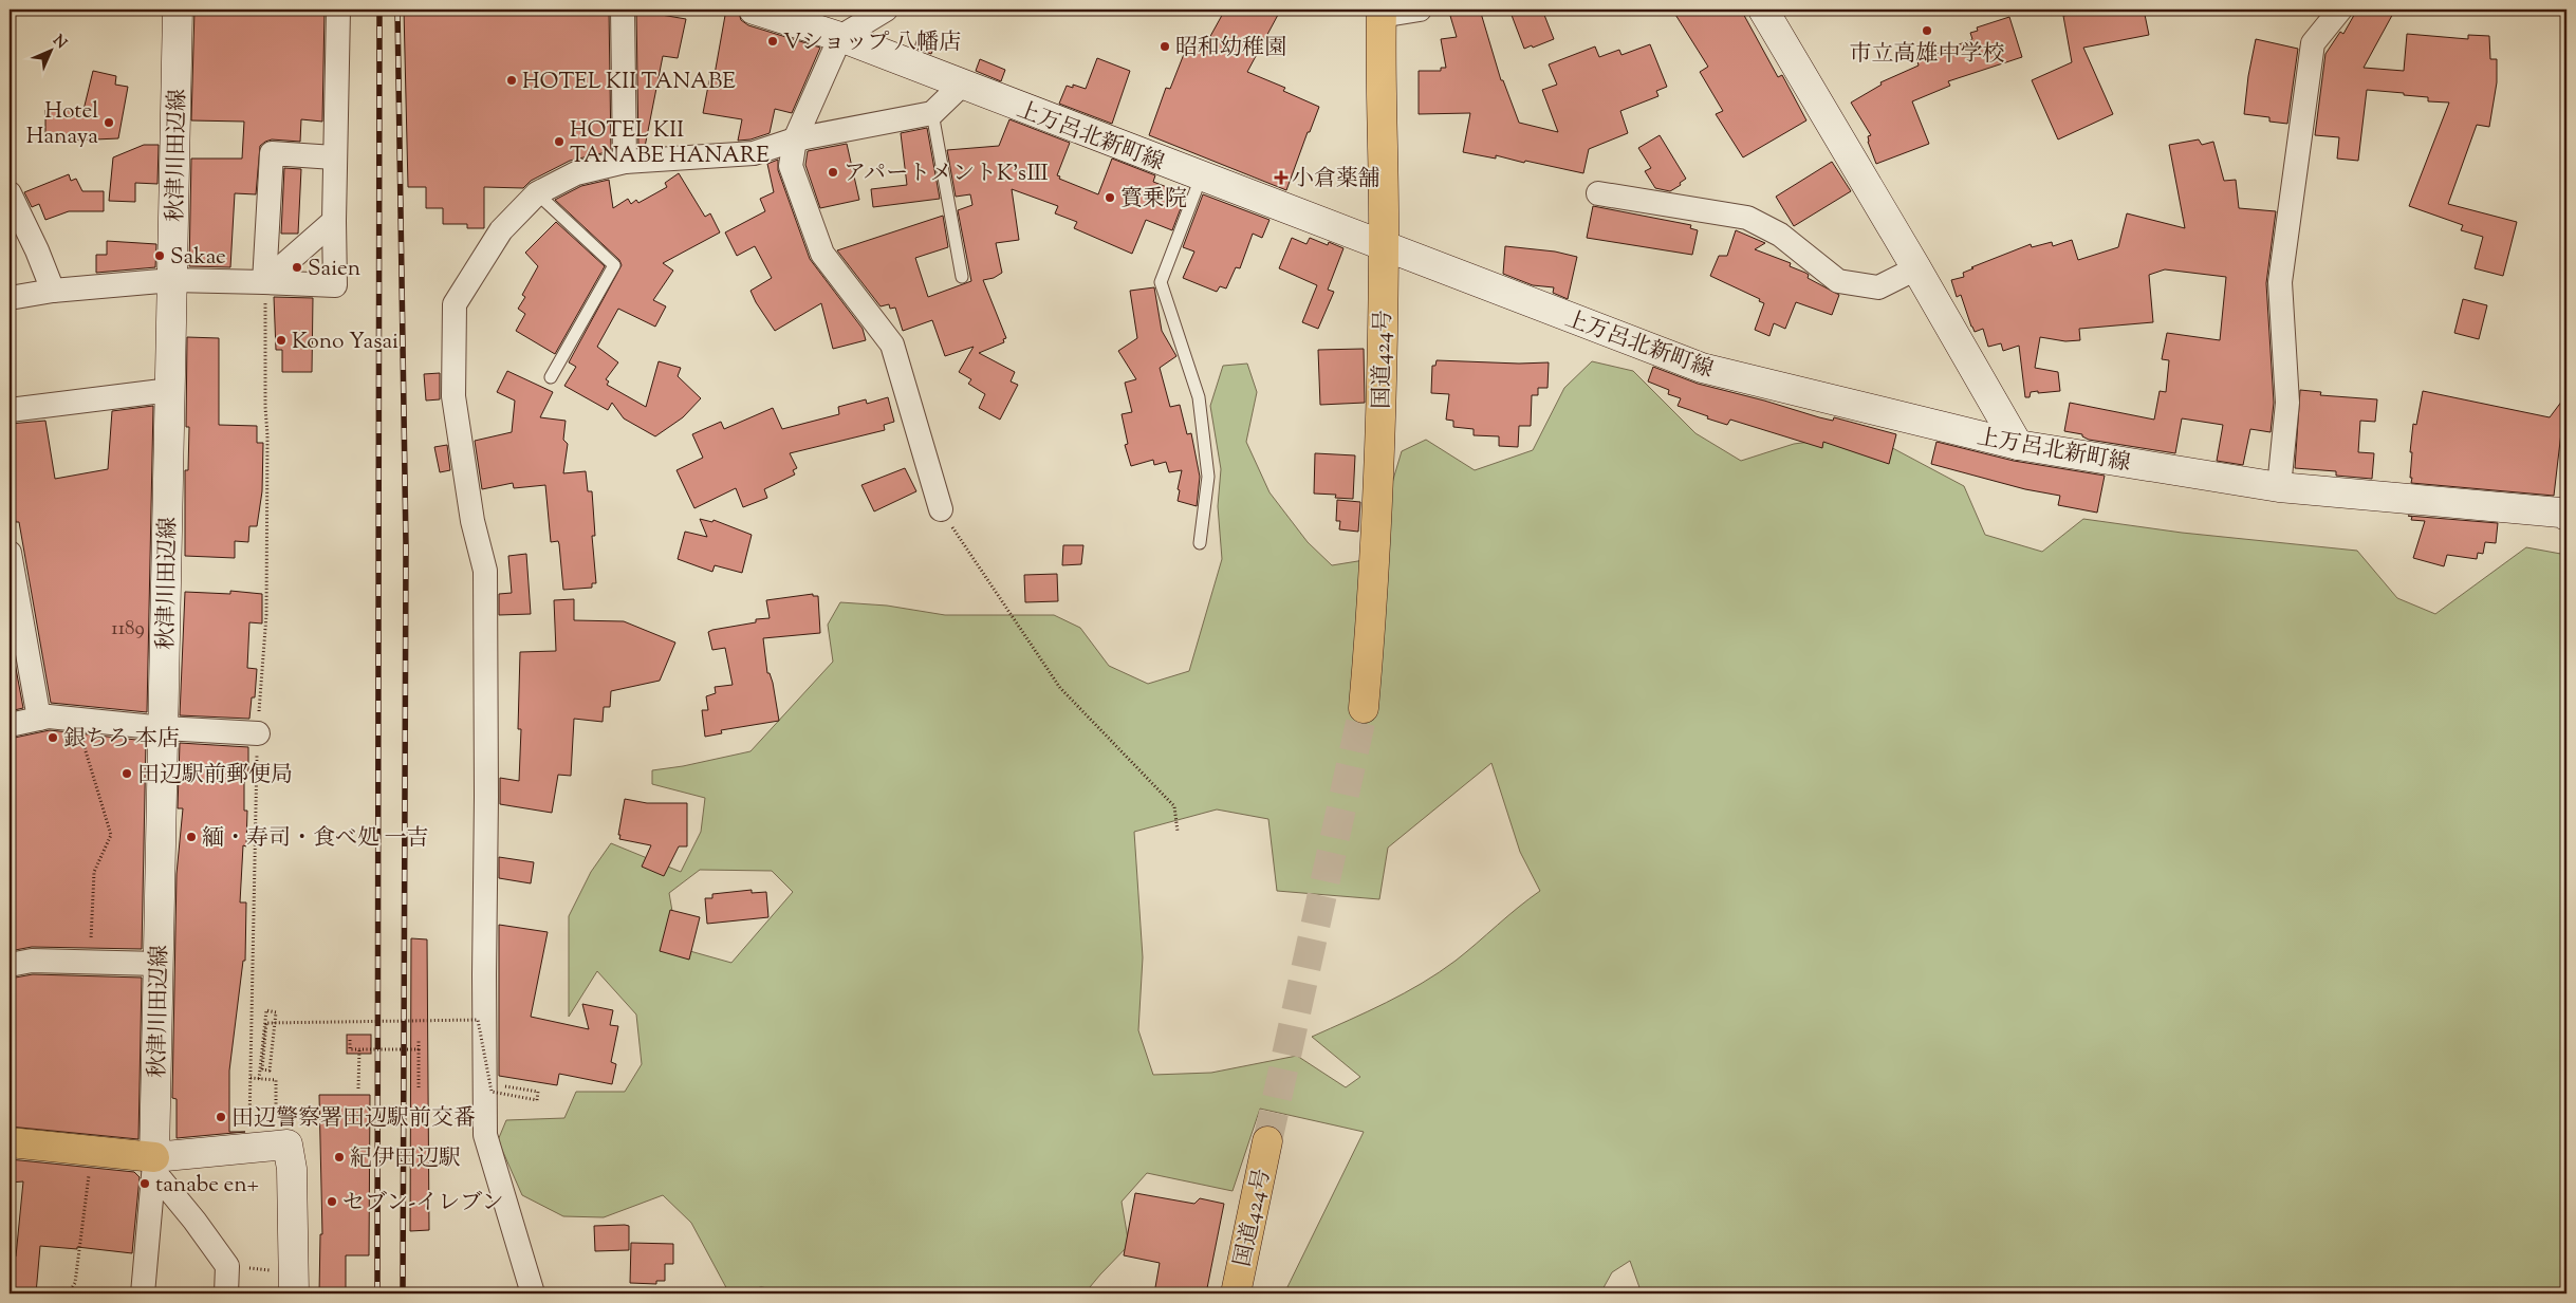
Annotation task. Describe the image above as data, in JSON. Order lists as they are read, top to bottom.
{
  "streets": {
    "main road": ["上万呂北新町線", "秋津川田辺線", "国道424号"]
  },
  "crossings": [
    ["上万呂北新町線", "国道424号"]
  ],
  "places": {
    "other": [
      "市立高雄中学校",
      "Vショップ 八幡店",
      "昭和幼稚園",
      "HOTEL KII TANABE",
      "Hotel Hanaya",
      "HOTEL KII TANABE HANARE",
      "アパートメントK'sⅢ",
      "寳乗院",
      "Sakae",
      "Saien",
      "Kono Yasai",
      "銀ちろ 本店",
      "田辺駅前郵便局",
      "緬・寿司・食べ処 一吉",
      "田辺警察署田辺駅前交番",
      "紀伊田辺駅",
      "tanabe en+",
      "セブン-イレブン"
    ],
    "health": ["小倉薬舗"]
  },
  "house_numbers": ["1189"],
  "north": "top right"
}
